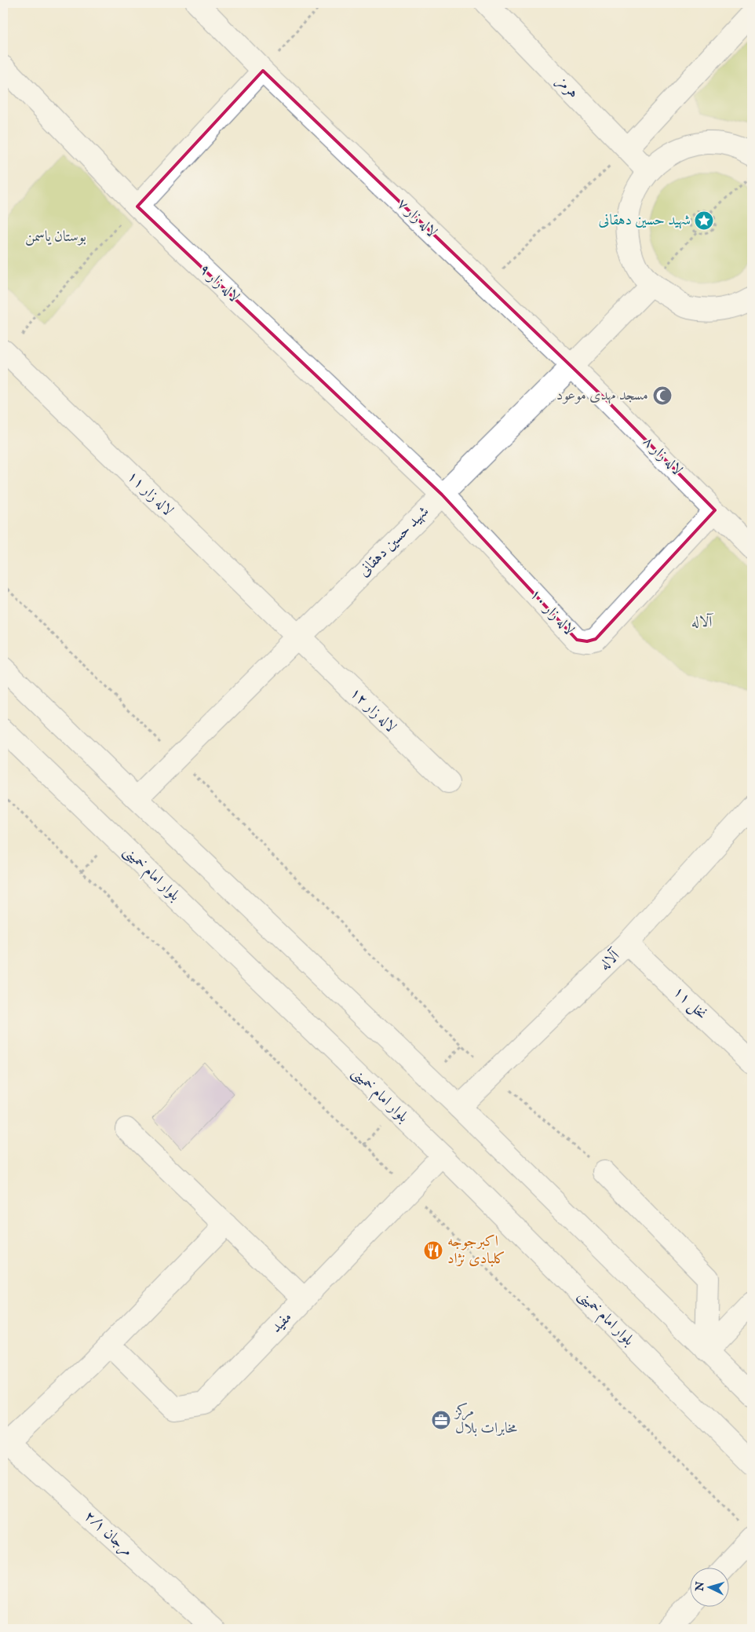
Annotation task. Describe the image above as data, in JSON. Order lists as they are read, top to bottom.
{
  "streets": {
    "street": [
      "هرمز",
      "لاله زار ۷",
      "لاله زار ۹",
      "لاله زار ۸",
      "لاله زار ۱۱",
      "شهید حسین دهقانی",
      "لاله زار ۱۰",
      "لاله زار ۱۲",
      "بلوار امام خمینی",
      "آلاله",
      "نخل ۱۱",
      "مفید",
      "مرجان ۲/۱"
    ]
  },
  "crossings": [
    ["لاله زار ۷", "لاله زار ۸"],
    ["لاله زار ۷", "شهید حسین دهقانی"],
    ["لاله زار ۹", "شهید حسین دهقانی"],
    ["لاله زار ۹", "لاله زار ۱۰"],
    ["لاله زار ۸", "شهید حسین دهقانی"],
    ["لاله زار ۸", "لاله زار ۱۰"],
    ["لاله زار ۱۱", "شهید حسین دهقانی"],
    ["لاله زار ۱۱", "لاله زار ۱۲"],
    ["شهید حسین دهقانی", "لاله زار ۱۰"],
    ["شهید حسین دهقانی", "لاله زار ۱۲"],
    ["بلوار امام خمینی", "مفید"],
    ["آلاله", "نخل ۱۱"]
  ],
  "parks": ["بوستان یاسمن", "آلاله"],
  "places": {
    "place": ["شهید حسین دهقانی"],
    "mosque": ["مسجد مهدی موعود"],
    "restaurant": ["اکبرجوجه کلبادی نژاد"],
    "office": ["مرکز مخابرات بلال"]
  },
  "north": "left"
}
